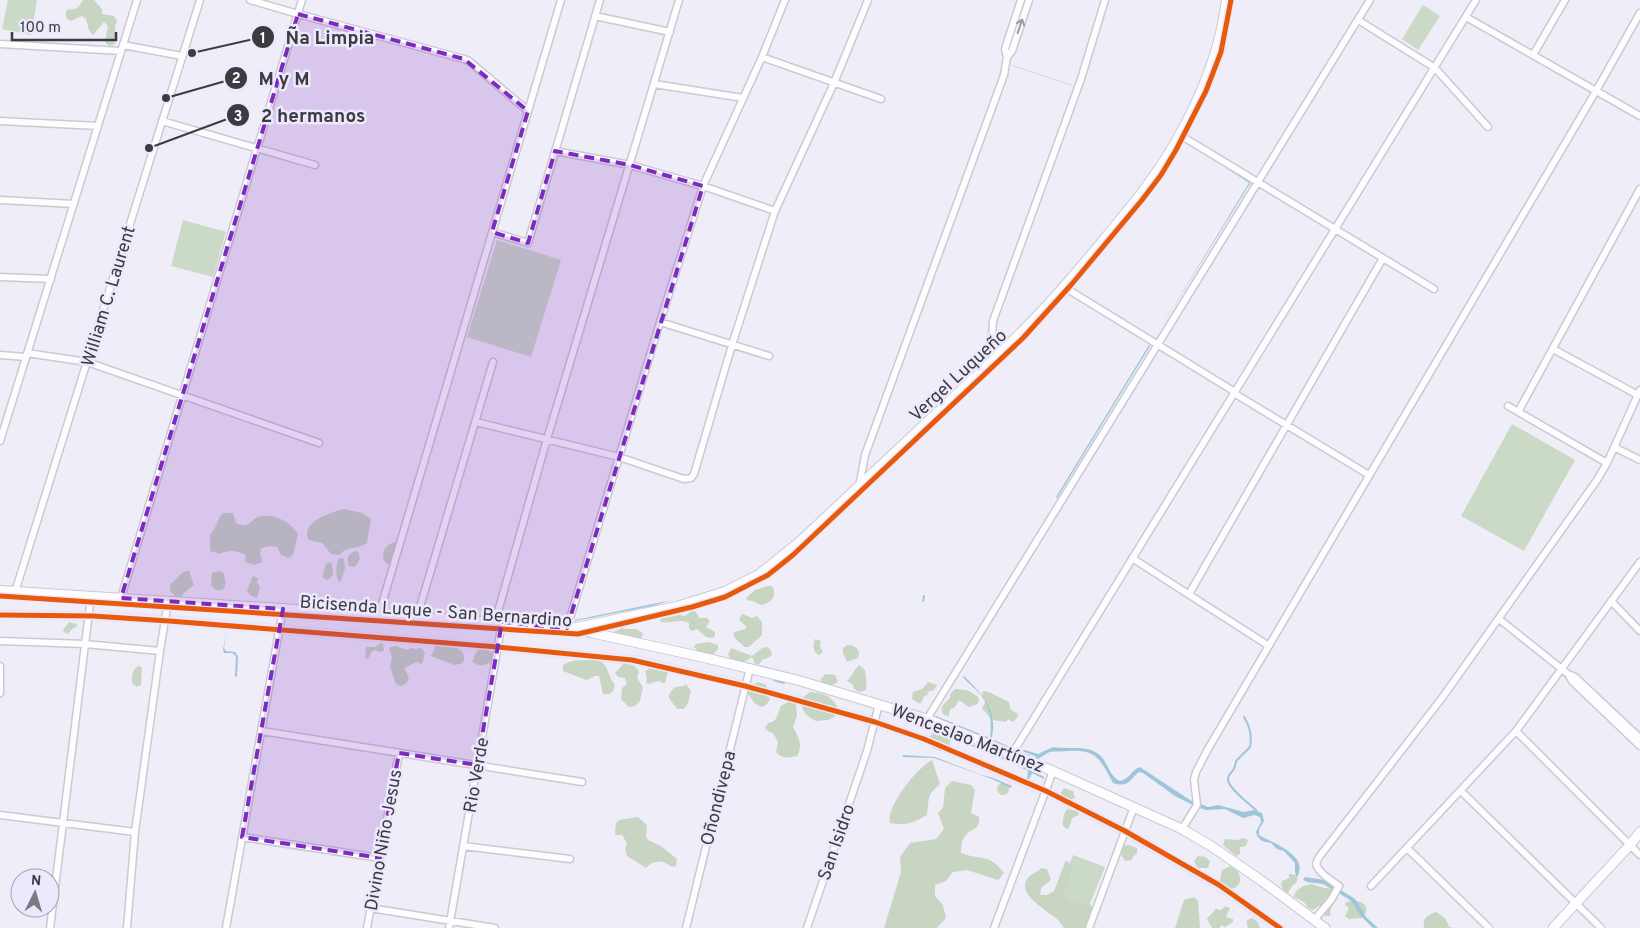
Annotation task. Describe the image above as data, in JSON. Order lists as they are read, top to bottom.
{
  "streets": {
    "main road": ["Vergel Luqueño", "Wenceslao Martínez"],
    "street": [
      "William C. Laurent",
      "Rio Verde",
      "Oñondivepa",
      "Divino Niño Jesus",
      "San Isidro"
    ],
    "cycle path": ["Bicisenda Luque - San Bernardino"]
  },
  "crossings": [
    ["Vergel Luqueño", "Wenceslao Martínez"],
    ["Vergel Luqueño", "Rio Verde"],
    ["Wenceslao Martínez", "Oñondivepa"],
    ["Wenceslao Martínez", "San Isidro"]
  ],
  "places": ["Ña Limpia", "M y M", "2 hermanos"],
  "scale_bar": "100 m",
  "north": "top"
}
